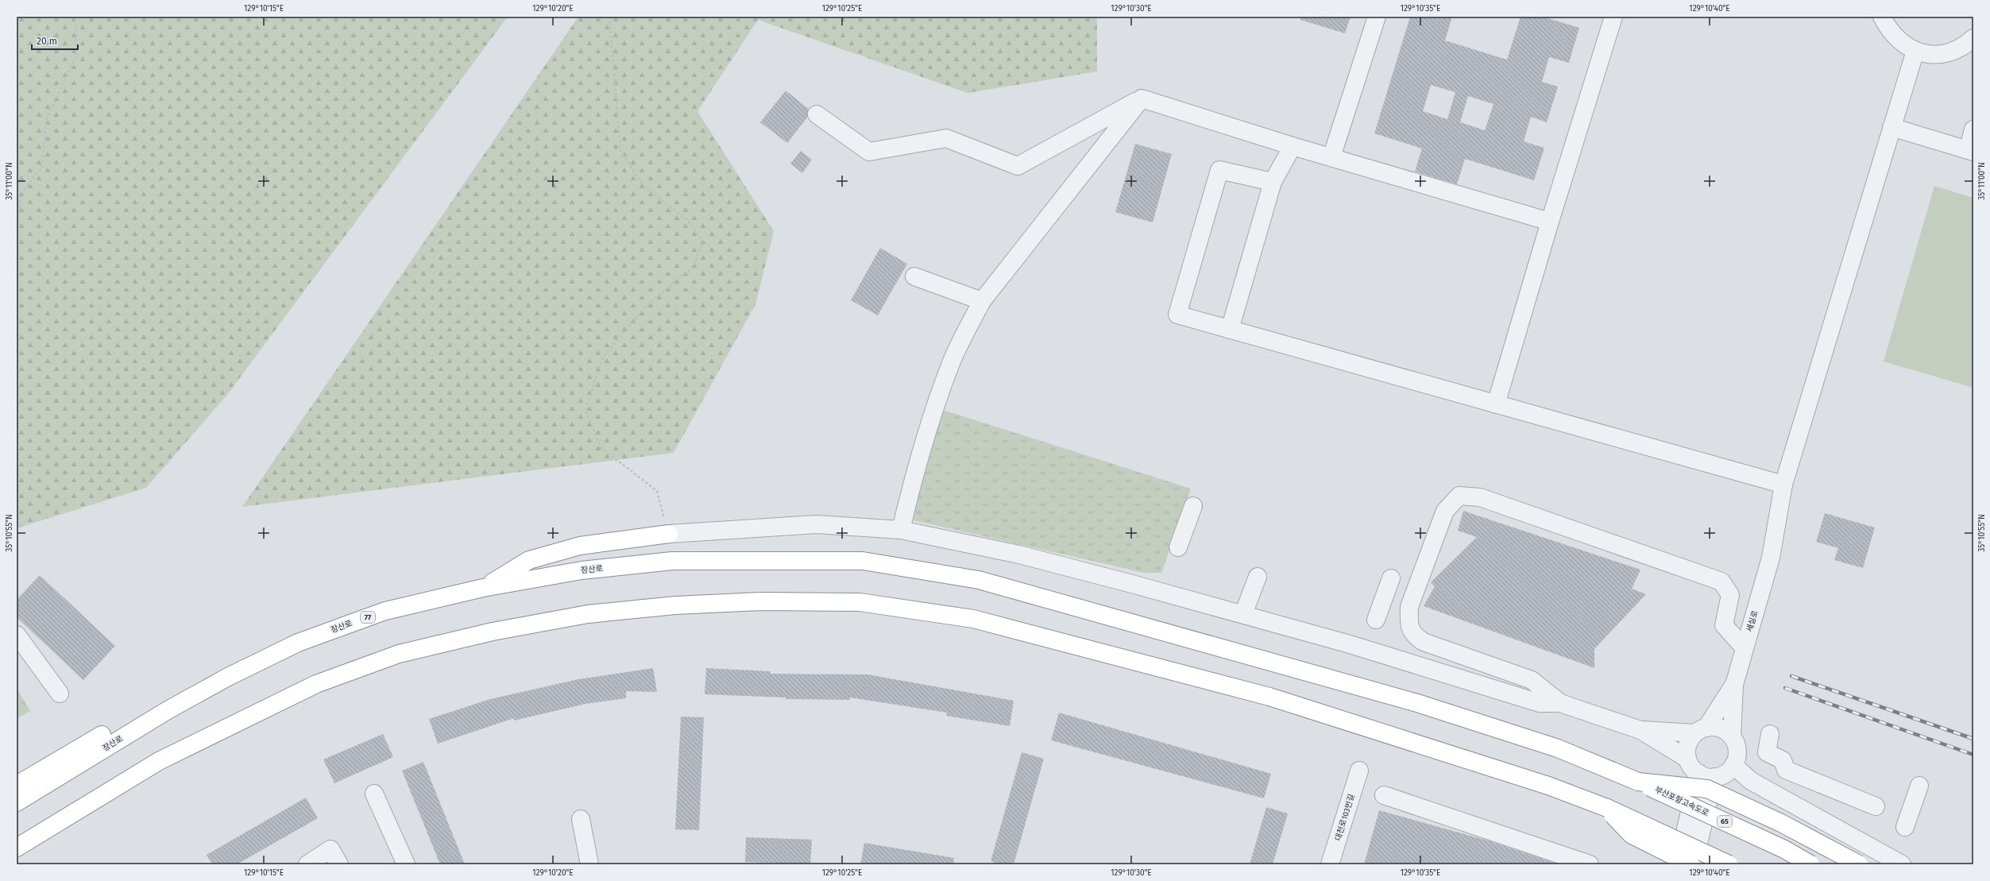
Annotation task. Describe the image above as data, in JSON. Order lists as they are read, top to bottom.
{
  "streets": {
    "highway": [
      "장산로",
      "77",
      "부산포항고속도로",
      "65"
    ],
    "street": ["세실로", "대천로103번길"]
  },
  "crossings": [
    ["장산로", "부산포항고속도로"]
  ],
  "scale_bar": "20 m",
  "coordinates": [
    "129°10'15\"E",
    "129°10'20\"E",
    "129°10'25\"E",
    "129°10'30\"E",
    "129°10'35\"E",
    "129°10'40\"E",
    "35°11'00\"N",
    "35°10'55\"N"
  ]
}
